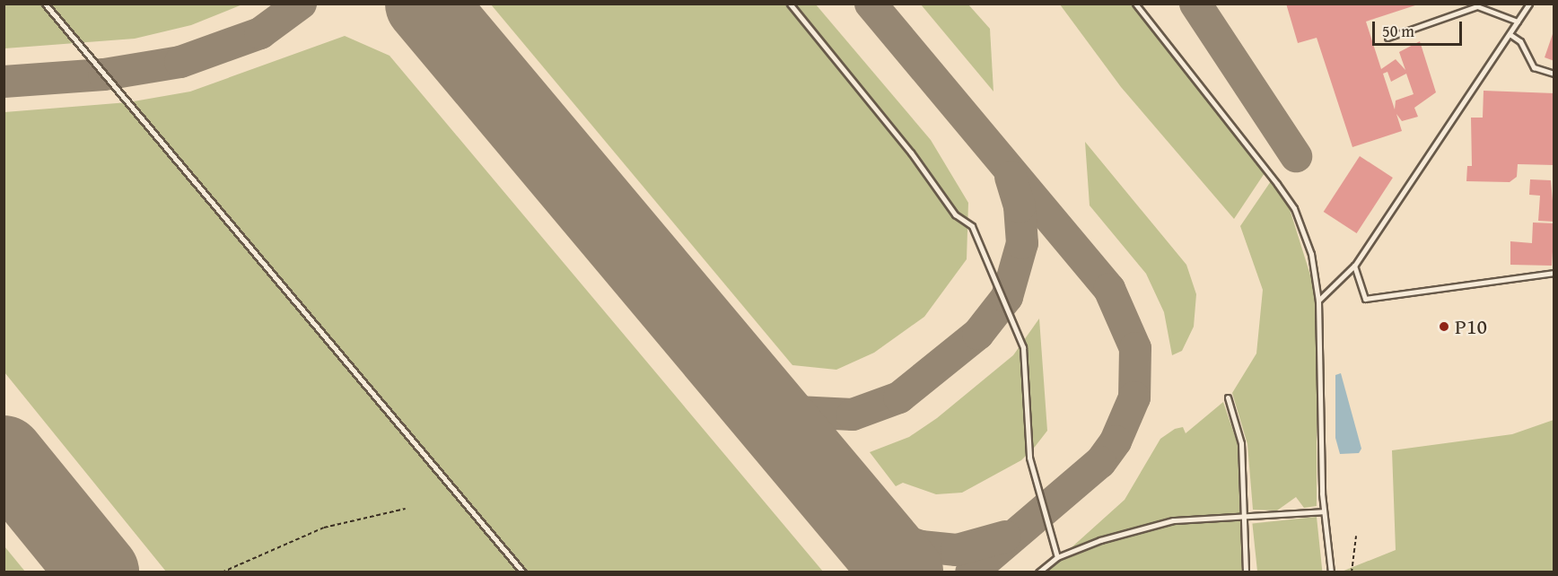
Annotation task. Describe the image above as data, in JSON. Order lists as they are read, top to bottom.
{
  "places": ["P10"],
  "scale_bar": "50 m"
}
